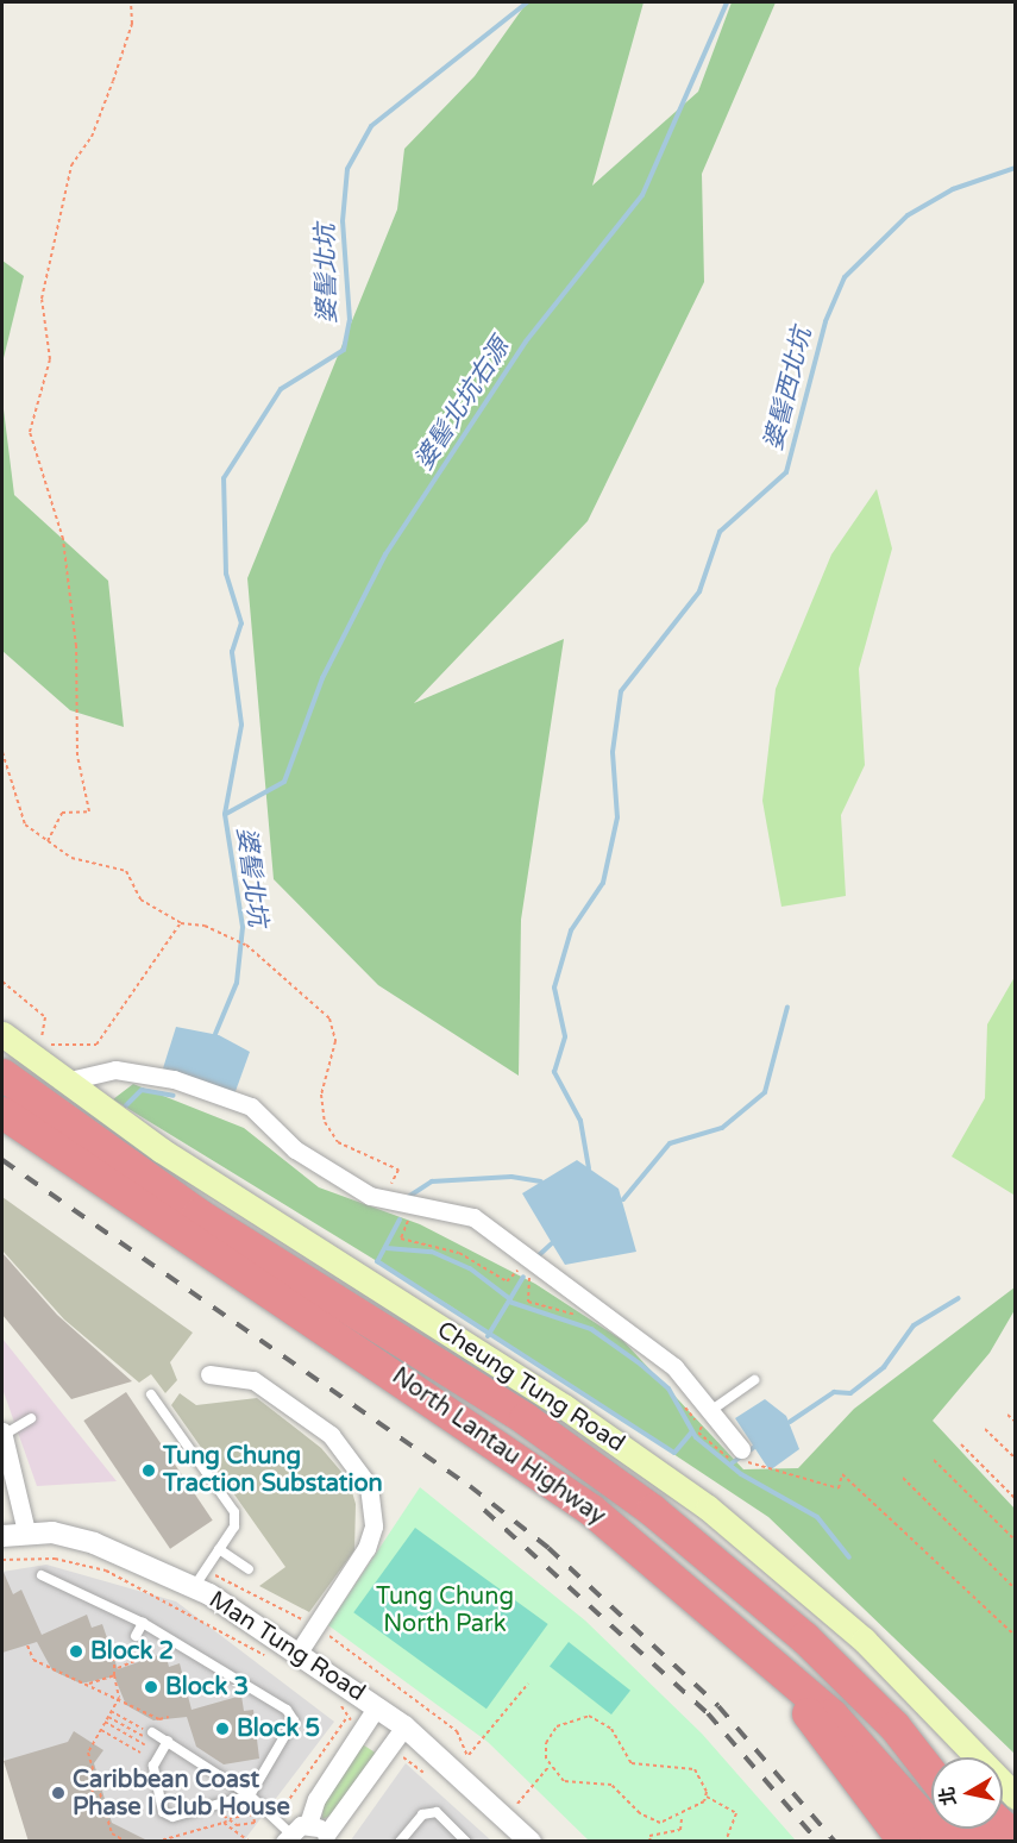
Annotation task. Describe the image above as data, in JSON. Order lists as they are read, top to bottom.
{
  "streets": {
    "highway": ["North Lantau Highway"],
    "main road": ["Cheung Tung Road"],
    "street": ["Man Tung Road"]
  },
  "water": ["婆髻北坑", "婆髻西北坑", "婆髻北坑右源"],
  "parks": ["Tung Chung North Park"],
  "places": [
    "Tung Chung Traction Substation",
    "Block 2",
    "Block 3",
    "Block 5",
    "Caribbean Coast Phase I Club House"
  ],
  "north": "left"
}
